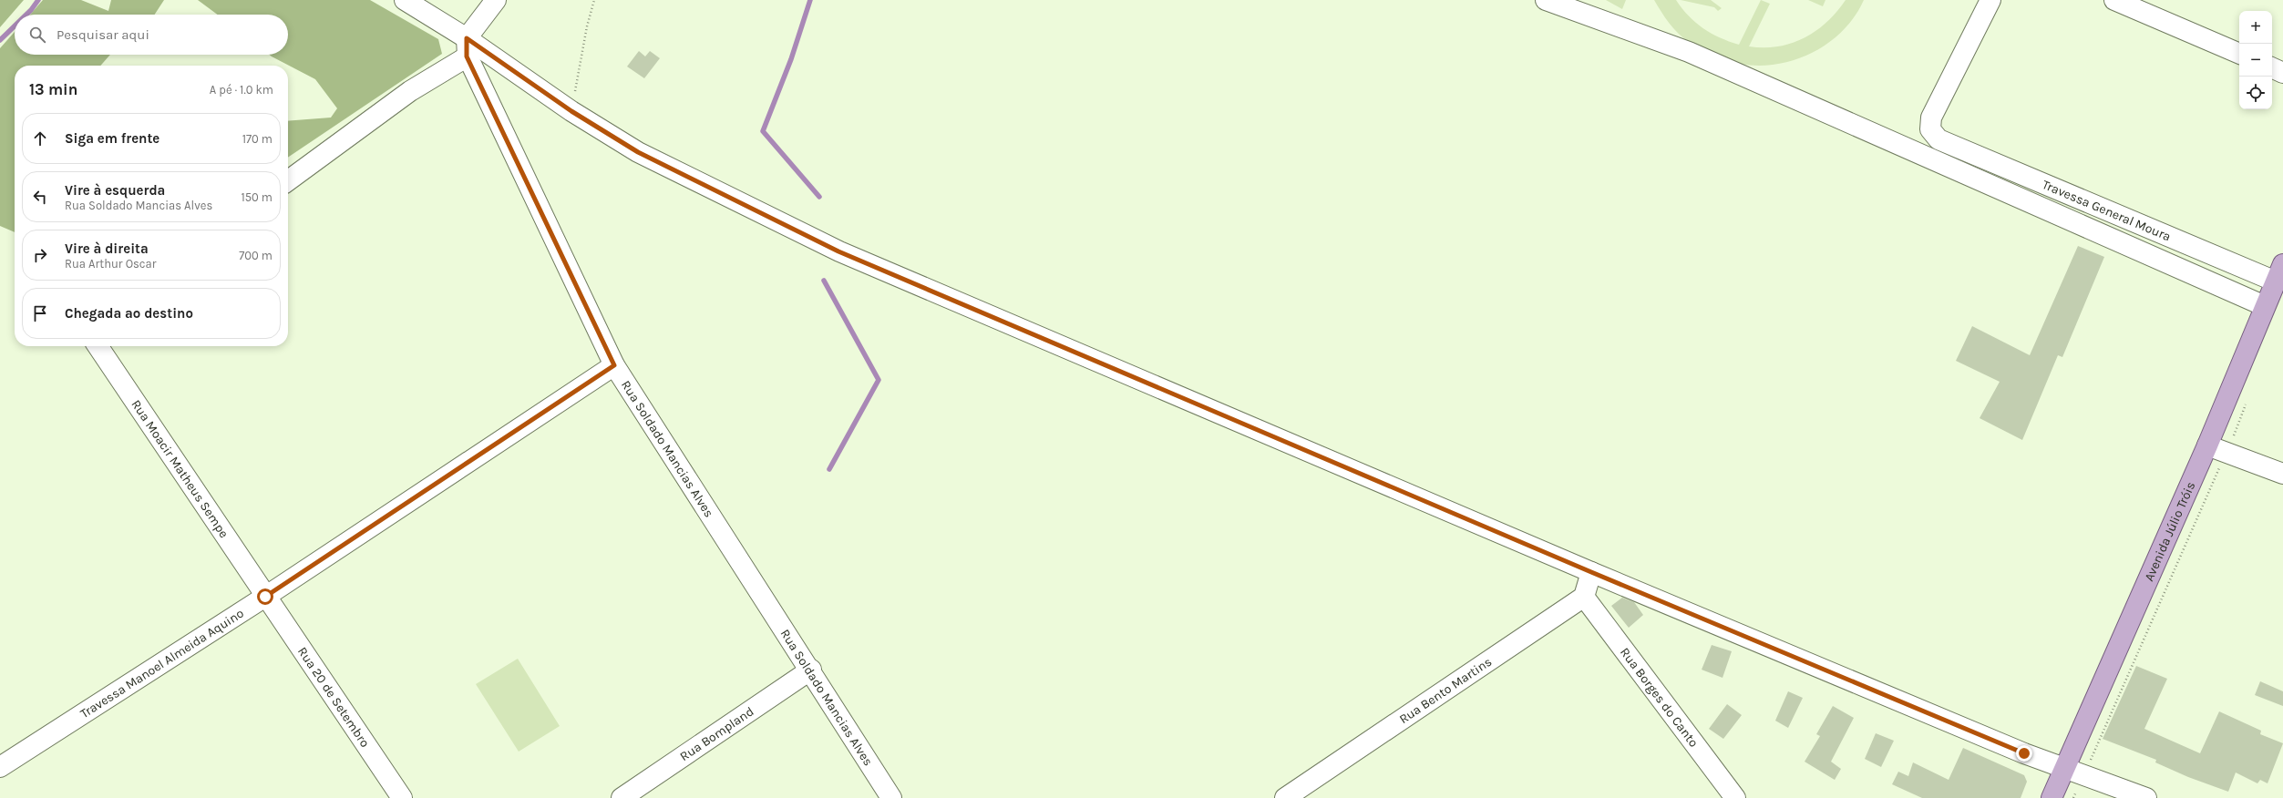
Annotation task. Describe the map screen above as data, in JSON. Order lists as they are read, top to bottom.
{
  "streets": {
    "main road": ["Avenida Júlio Tróis"],
    "street": [
      "Travessa General Moura",
      "Rua Soldado Mancias Alves",
      "Rua Moacir Matheus Sempe",
      "Travessa Manoel Almeida Aquino",
      "Rua Bento Martins",
      "Rua 20 de Setembro",
      "Rua Borges do Canto",
      "Rua Bompland"
    ]
  },
  "crossings": [
    ["Travessa General Moura", "Avenida Júlio Tróis"],
    ["Rua Soldado Mancias Alves", "Travessa Manoel Almeida Aquino"],
    ["Rua Soldado Mancias Alves", "Rua Bompland"],
    ["Rua Moacir Matheus Sempe", "Travessa Manoel Almeida Aquino"],
    ["Rua Moacir Matheus Sempe", "Rua 20 de Setembro"],
    ["Travessa Manoel Almeida Aquino", "Rua 20 de Setembro"],
    ["Rua Bento Martins", "Rua Borges do Canto"]
  ],
  "page": {
    "map_buttons": ["+", "−"],
    "search": "Pesquisar aqui",
    "heading": ["13 min", "A pé · 1.0 km"],
    "list": [
      ["Siga em frente", "170 m"],
      ["Vire à esquerda", "Rua Soldado Mancias Alves", "150 m"],
      ["Vire à direita", "Rua Arthur Oscar", "700 m"],
      "Chegada ao destino"
    ]
  }
}
